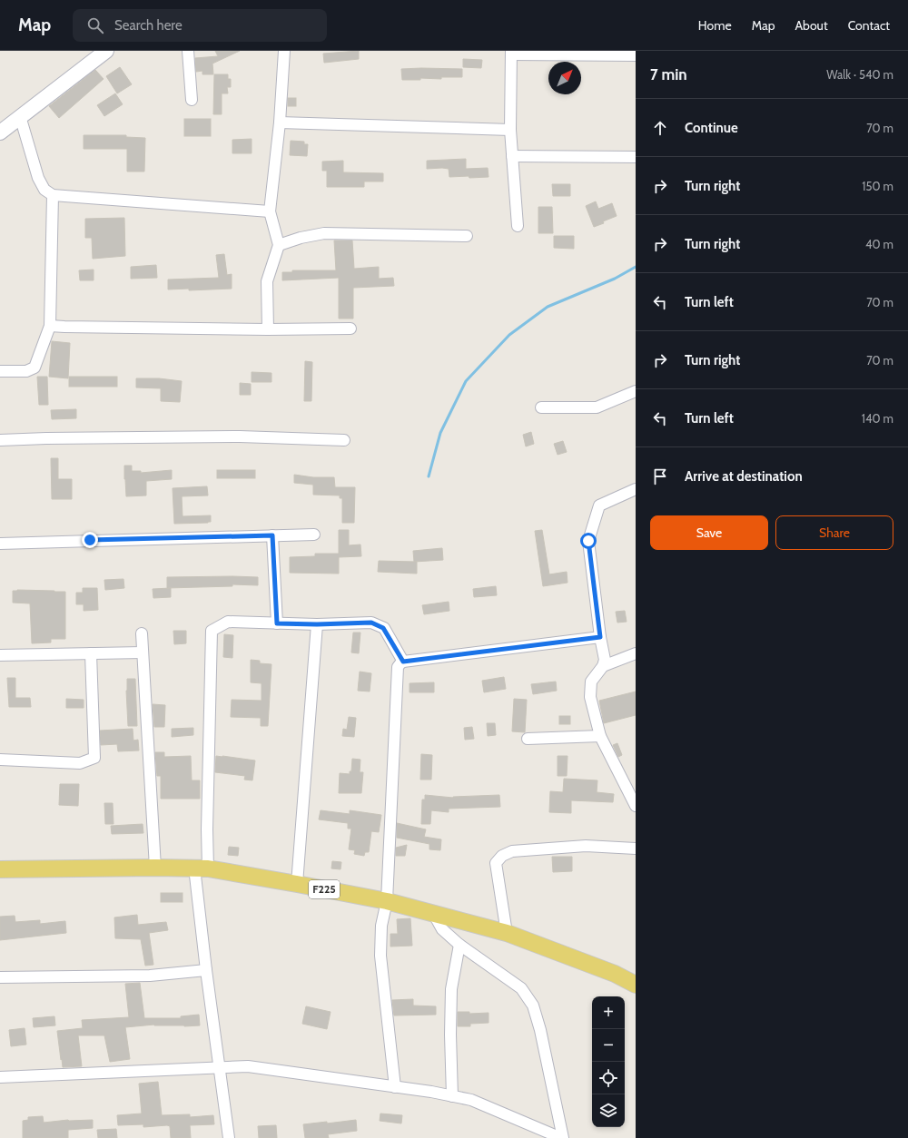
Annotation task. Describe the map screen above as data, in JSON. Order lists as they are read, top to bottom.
{
  "streets": {
    "main road": ["F225"]
  },
  "north": "top right",
  "page": {
    "header": "Map",
    "search": "Search here",
    "nav": [
      "Home",
      "Map",
      "About",
      "Contact"
    ],
    "heading": ["7 min", "Walk · 540 m"],
    "list": [
      ["Continue", "70 m"],
      ["Turn right", "150 m"],
      ["Turn right", "40 m"],
      ["Turn left", "70 m"],
      ["Turn right", "70 m"],
      ["Turn left", "140 m"],
      "Arrive at destination"
    ],
    "buttons": ["Save", "Share"],
    "map_buttons": ["+", "−"]
  }
}
